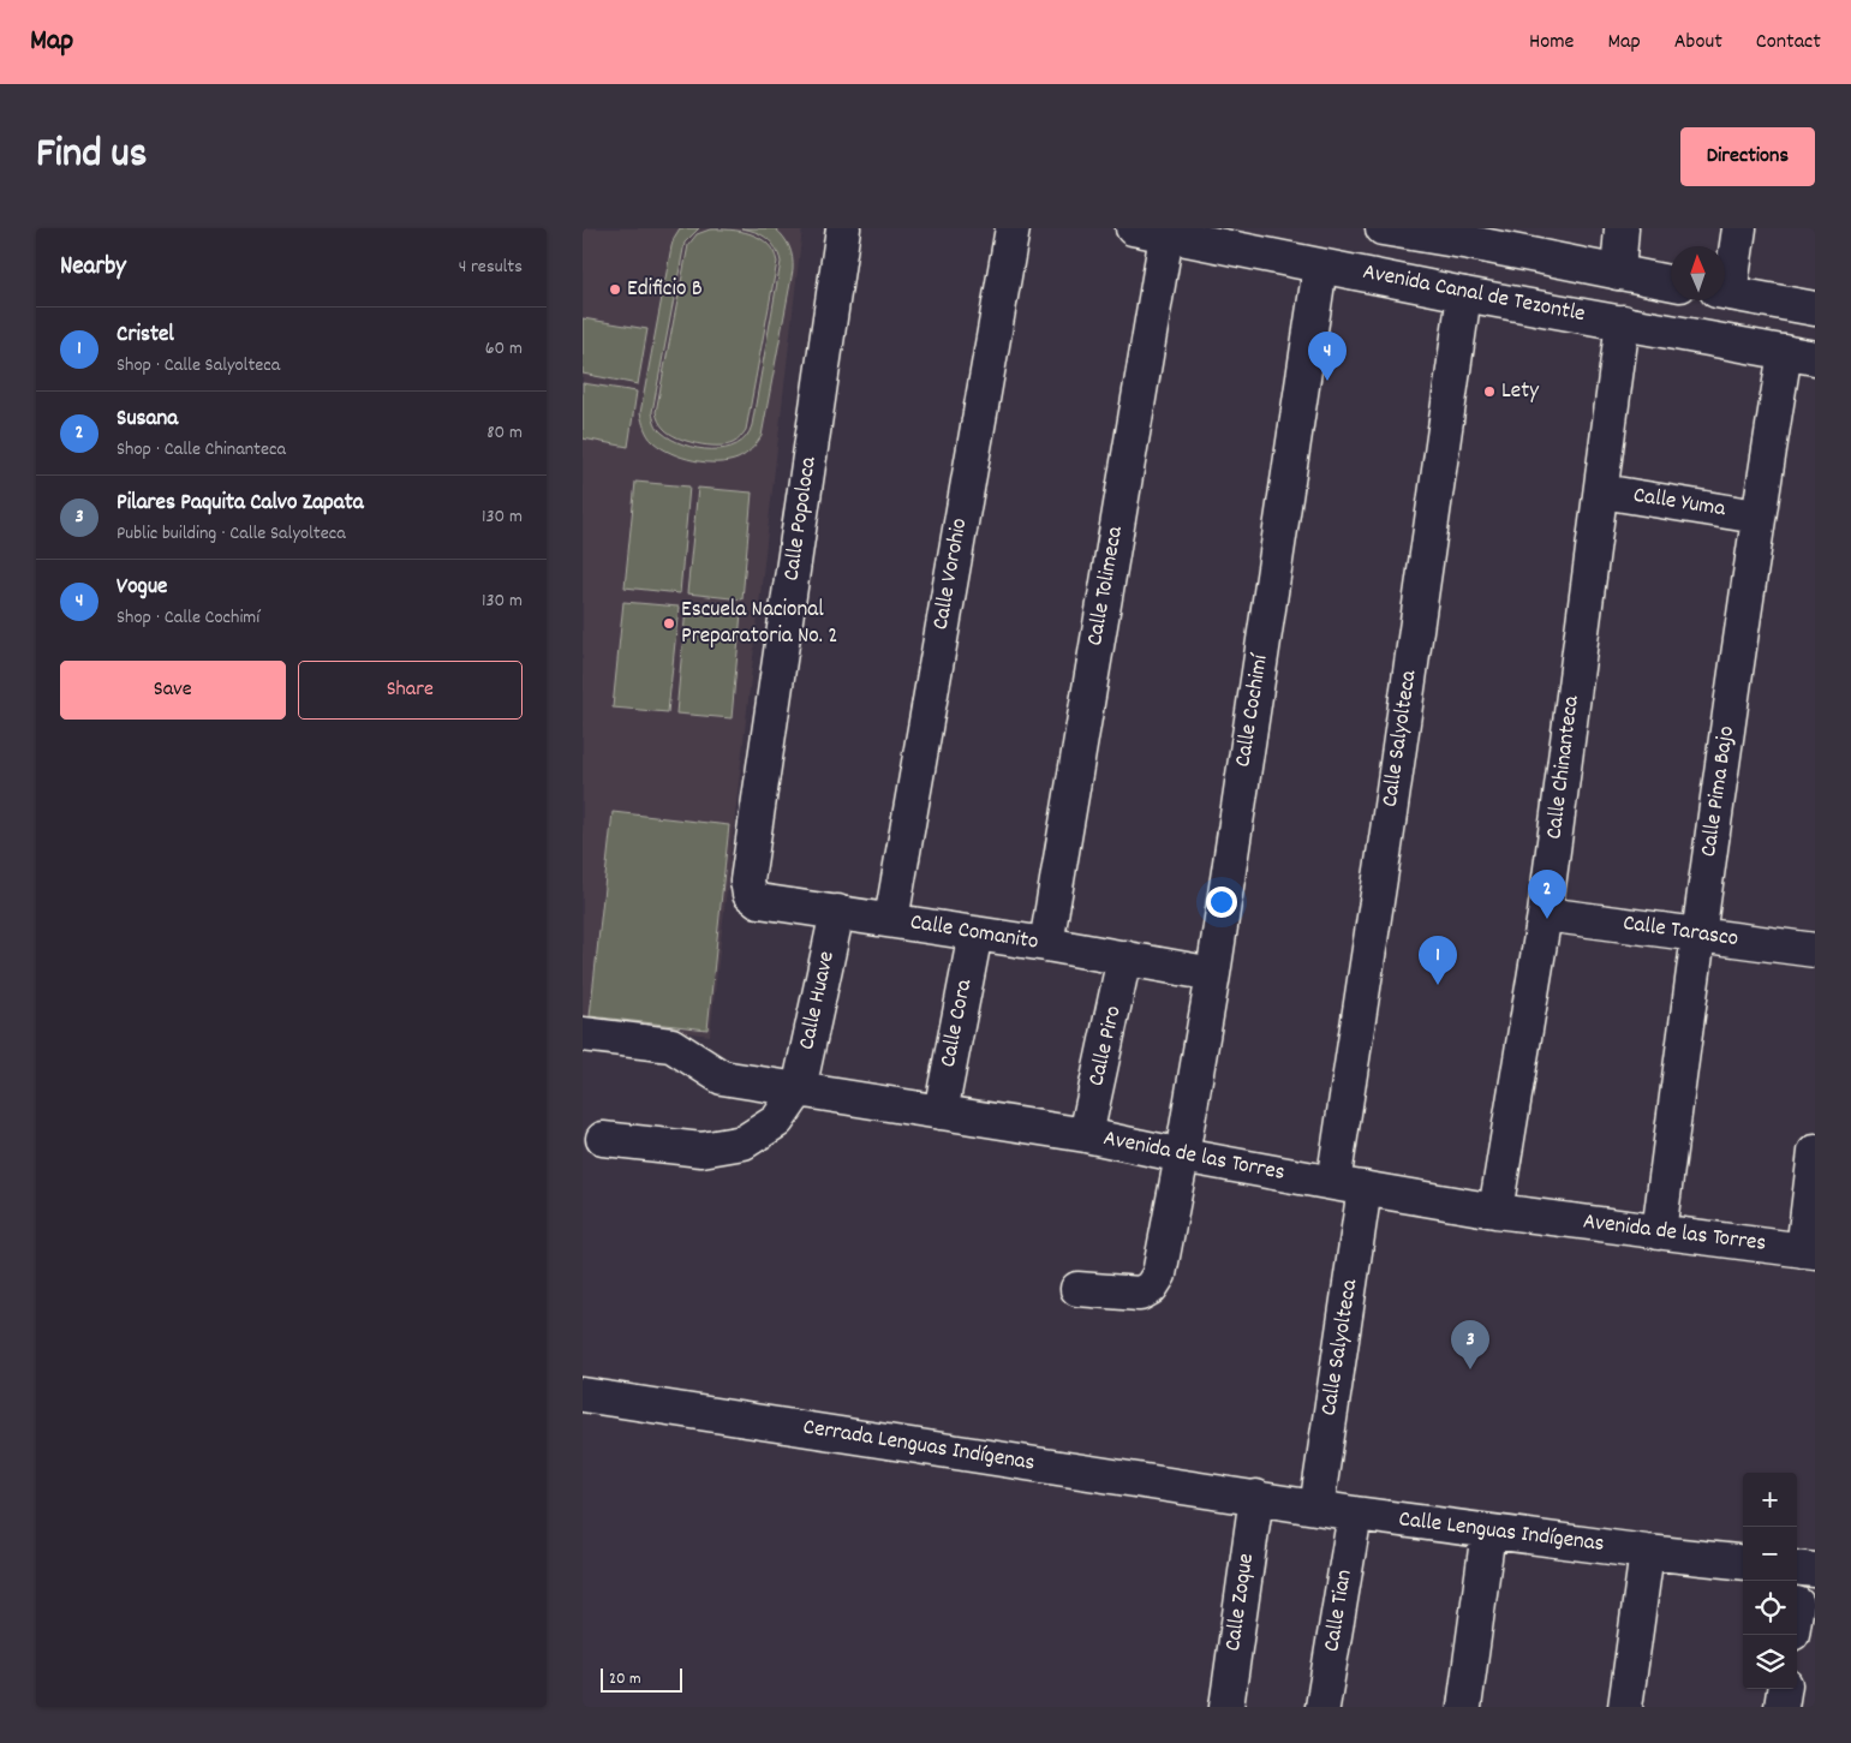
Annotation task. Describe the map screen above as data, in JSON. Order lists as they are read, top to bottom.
{
  "streets": {
    "street": [
      "Avenida Canal de Tezontle",
      "Calle Yuma",
      "Calle Popoloca",
      "Calle Vorohio",
      "Calle Tolimeca",
      "Calle Cochimí",
      "Calle Salyolteca",
      "Calle Chinanteca",
      "Calle Pima Bajo",
      "Calle Tarasco",
      "Calle Comanito",
      "Calle Huave",
      "Calle Cora",
      "Calle Piro",
      "Avenida de las Torres",
      "Cerrada Lenguas Indígenas",
      "Calle Lenguas Indígenas",
      "Calle Zoque",
      "Calle Tian"
    ]
  },
  "crossings": [
    ["Avenida Canal de Tezontle", "Calle Tolimeca"],
    ["Avenida Canal de Tezontle", "Calle Cochimí"],
    ["Avenida Canal de Tezontle", "Calle Salyolteca"],
    ["Avenida Canal de Tezontle", "Calle Chinanteca"],
    ["Avenida Canal de Tezontle", "Calle Pima Bajo"],
    ["Calle Yuma", "Calle Chinanteca"],
    ["Calle Yuma", "Calle Pima Bajo"],
    ["Calle Popoloca", "Calle Comanito"],
    ["Calle Vorohio", "Calle Comanito"],
    ["Calle Tolimeca", "Calle Comanito"],
    ["Calle Cochimí", "Calle Comanito"],
    ["Calle Cochimí", "Avenida de las Torres"],
    ["Calle Salyolteca", "Avenida de las Torres"],
    ["Calle Salyolteca", "Calle Lenguas Indígenas"],
    ["Calle Chinanteca", "Calle Tarasco"],
    ["Calle Chinanteca", "Avenida de las Torres"],
    ["Calle Pima Bajo", "Calle Tarasco"],
    ["Calle Pima Bajo", "Avenida de las Torres"],
    ["Calle Comanito", "Calle Huave"],
    ["Calle Comanito", "Calle Cora"],
    ["Calle Comanito", "Calle Piro"],
    ["Calle Huave", "Avenida de las Torres"],
    ["Calle Cora", "Avenida de las Torres"],
    ["Calle Piro", "Avenida de las Torres"],
    ["Cerrada Lenguas Indígenas", "Calle Lenguas Indígenas"],
    ["Cerrada Lenguas Indígenas", "Calle Zoque"],
    ["Calle Lenguas Indígenas", "Calle Zoque"],
    ["Calle Lenguas Indígenas", "Calle Tian"]
  ],
  "places": ["Edificio B", "Lety", "Escuela Nacional Preparatoria No. 2"],
  "scale_bar": "20 m",
  "north": "top",
  "page": {
    "header": "Map",
    "nav": [
      "Home",
      "Map",
      "About",
      "Contact"
    ],
    "title": "Find us",
    "buttons": [
      "Directions",
      ["Save", "Share"]
    ],
    "heading": ["Nearby", "4 results"],
    "list": [
      {
        "mark": "1",
        "name": "Cristel",
        "note": "Shop · Calle Salyolteca",
        "value": "60 m"
      },
      {
        "mark": "2",
        "name": "Susana",
        "note": "Shop · Calle Chinanteca",
        "value": "80 m"
      },
      {
        "mark": "3",
        "name": "Pilares Paquita Calvo Zapata",
        "note": "Public building · Calle Salyolteca",
        "value": "130 m"
      },
      {
        "mark": "4",
        "name": "Vogue",
        "note": "Shop · Calle Cochimí",
        "value": "130 m"
      }
    ],
    "pins": [
      "4",
      "2",
      "1",
      "3"
    ],
    "map_buttons": ["+", "−"],
    "scale": "20 m"
  }
}
